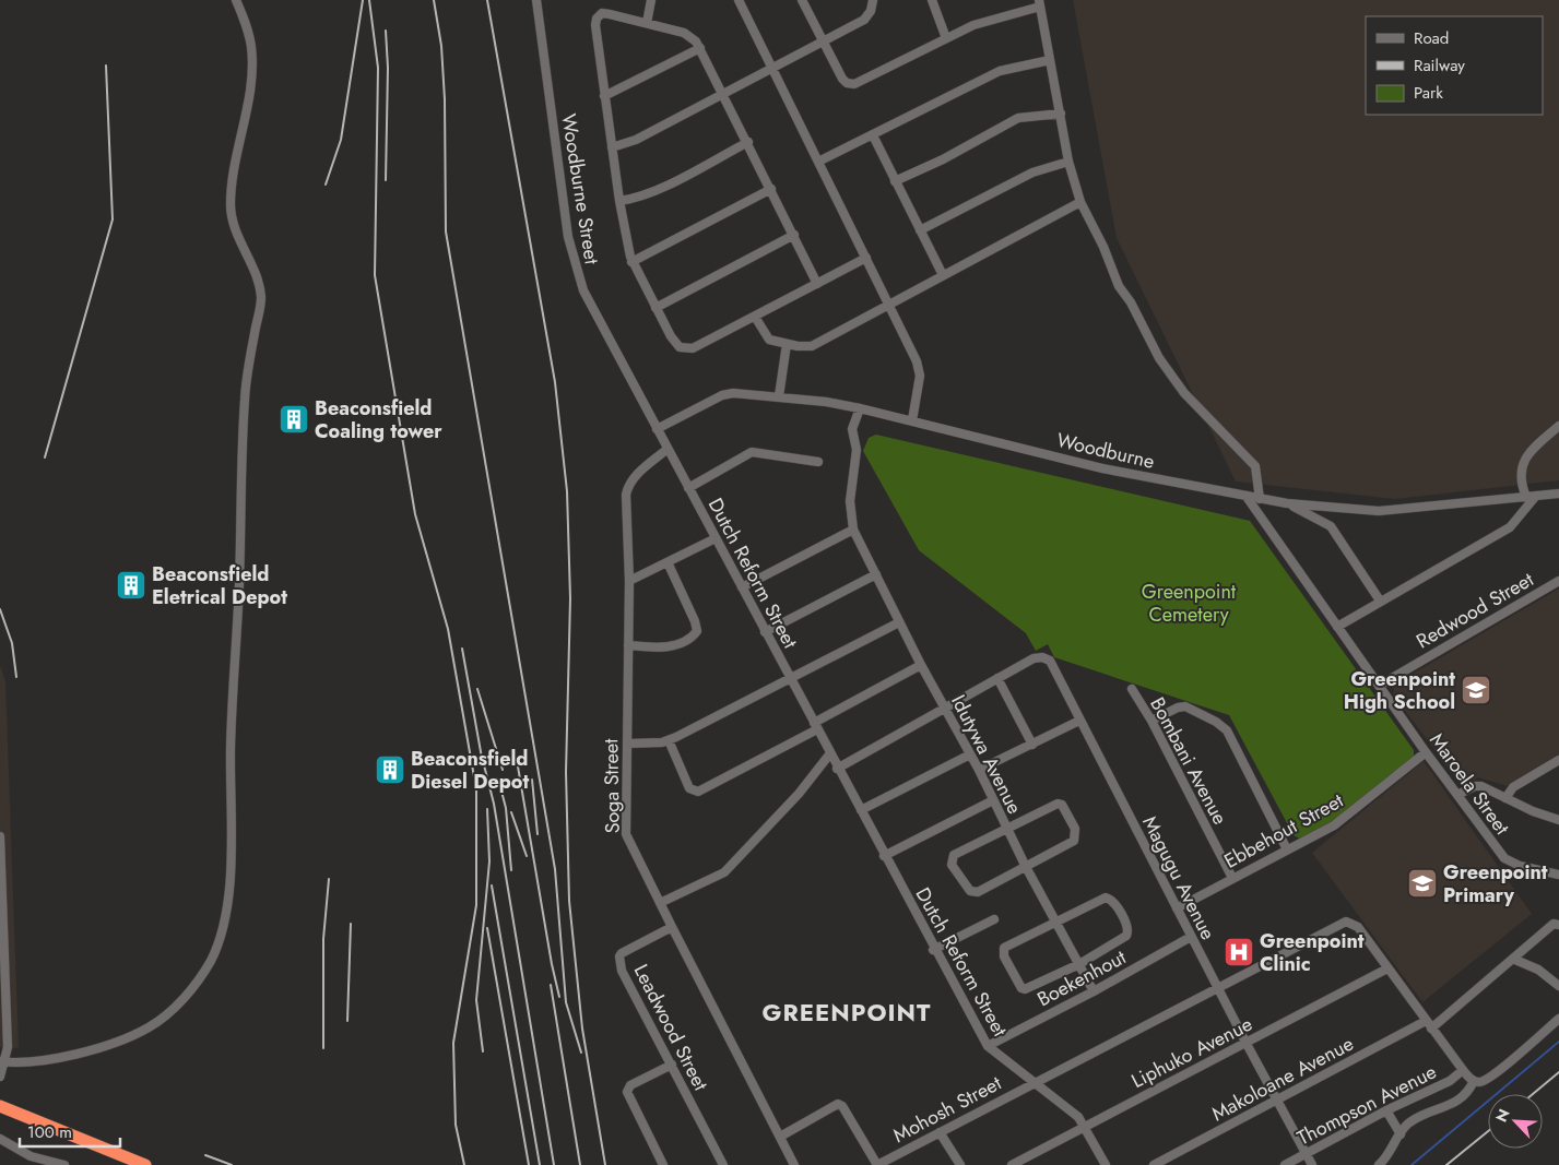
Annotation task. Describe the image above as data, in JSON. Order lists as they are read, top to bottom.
{
  "streets": {
    "street": [
      "Woodburne Street",
      "Woodburne",
      "Dutch Reform Street",
      "Redwood Street",
      "Idutywa Avenue",
      "Bombani Avenue",
      "Maroela Street",
      "Soga Street",
      "Ebbehout Street",
      "Magugu Avenue",
      "Boekenhout",
      "Leadwood Street",
      "Liphuko Avenue",
      "Makoloane Avenue",
      "Thompson Avenue",
      "Mohosh Street"
    ]
  },
  "crossings": [
    ["Woodburne Street", "Woodburne"],
    ["Woodburne Street", "Dutch Reform Street"],
    ["Woodburne", "Dutch Reform Street"],
    ["Woodburne", "Maroela Street"],
    ["Dutch Reform Street", "Soga Street"],
    ["Dutch Reform Street", "Boekenhout"],
    ["Dutch Reform Street", "Liphuko Avenue"],
    ["Dutch Reform Street", "Mohosh Street"],
    ["Redwood Street", "Maroela Street"],
    ["Idutywa Avenue", "Boekenhout"],
    ["Bombani Avenue", "Ebbehout Street"],
    ["Maroela Street", "Ebbehout Street"],
    ["Soga Street", "Leadwood Street"],
    ["Ebbehout Street", "Magugu Avenue"],
    ["Magugu Avenue", "Boekenhout"],
    ["Magugu Avenue", "Liphuko Avenue"],
    ["Magugu Avenue", "Makoloane Avenue"],
    ["Magugu Avenue", "Thompson Avenue"]
  ],
  "districts": ["GREENPOINT"],
  "parks": ["Greenpoint Cemetery"],
  "places": {
    "building": ["Beaconsfield Coaling tower", "Beaconsfield Eletrical Depot", "Beaconsfield Diesel Depot"],
    "school or university": ["Greenpoint High School", "Greenpoint Primary"],
    "hospital": ["Greenpoint Clinic"]
  },
  "legend": ["Road", "Railway", "Park"],
  "scale_bar": "100 m",
  "north": "top left"
}
